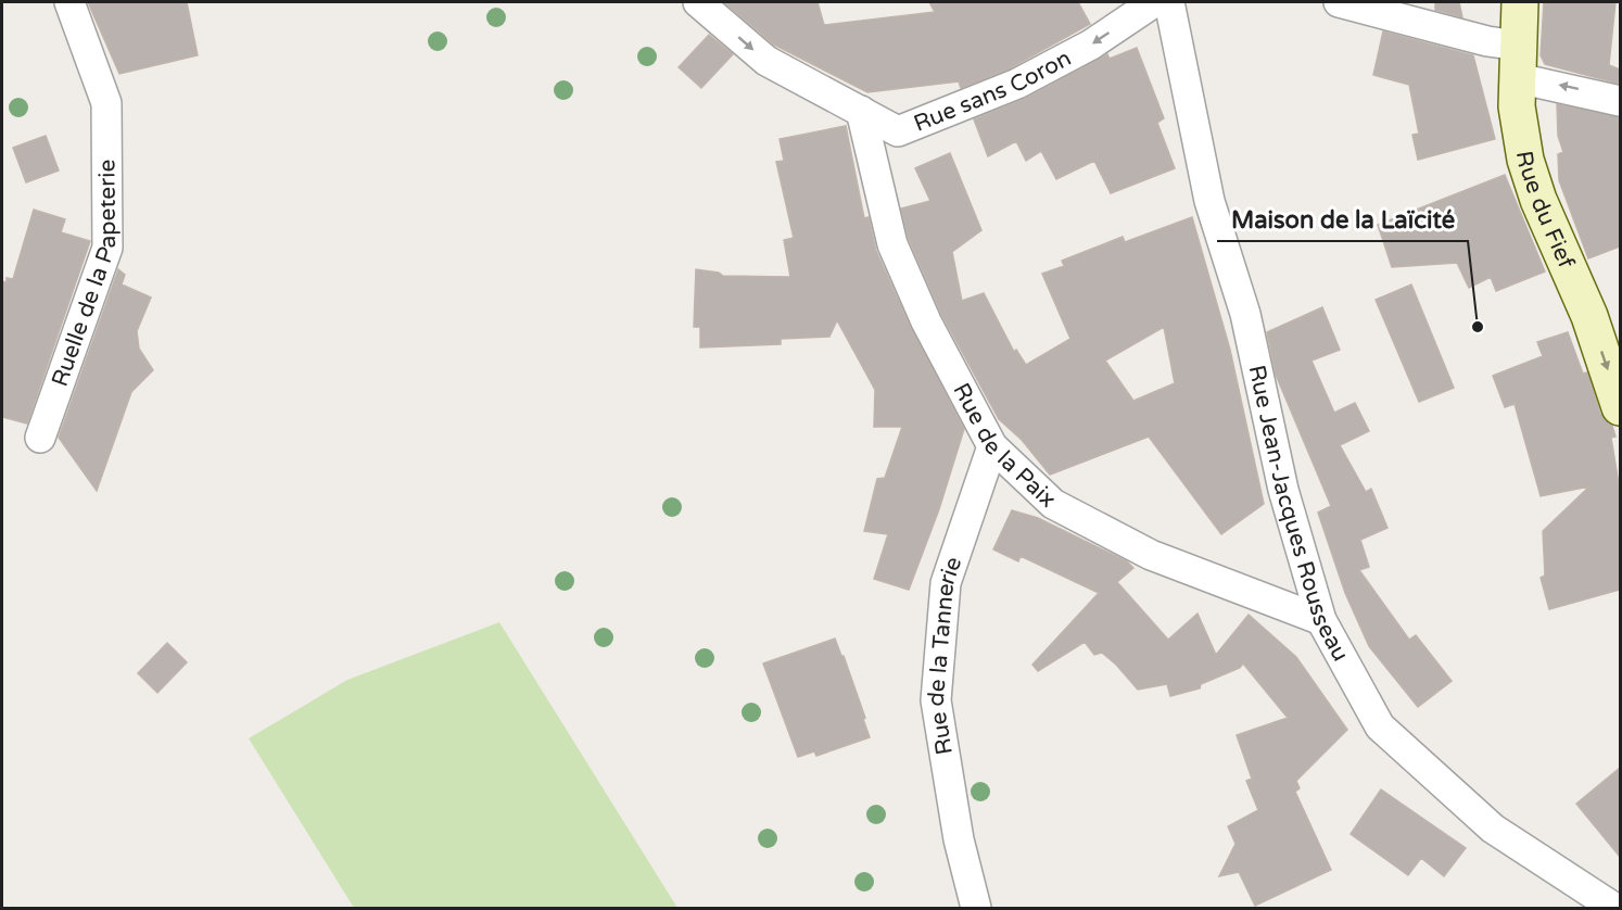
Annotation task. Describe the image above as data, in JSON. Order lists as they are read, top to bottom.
{
  "streets": {
    "street": [
      "Rue sans Coron",
      "Rue du Fief",
      "Ruelle de la Papeterie",
      "Rue de la Paix",
      "Rue Jean-Jacques Rousseau",
      "Rue de la Tannerie"
    ]
  },
  "crossings": [
    ["Rue sans Coron", "Rue de la Paix"],
    ["Rue de la Paix", "Rue Jean-Jacques Rousseau"],
    ["Rue de la Paix", "Rue de la Tannerie"]
  ],
  "one_way": ["Rue du Fief"],
  "places": ["Maison de la Laïcité"]
}
